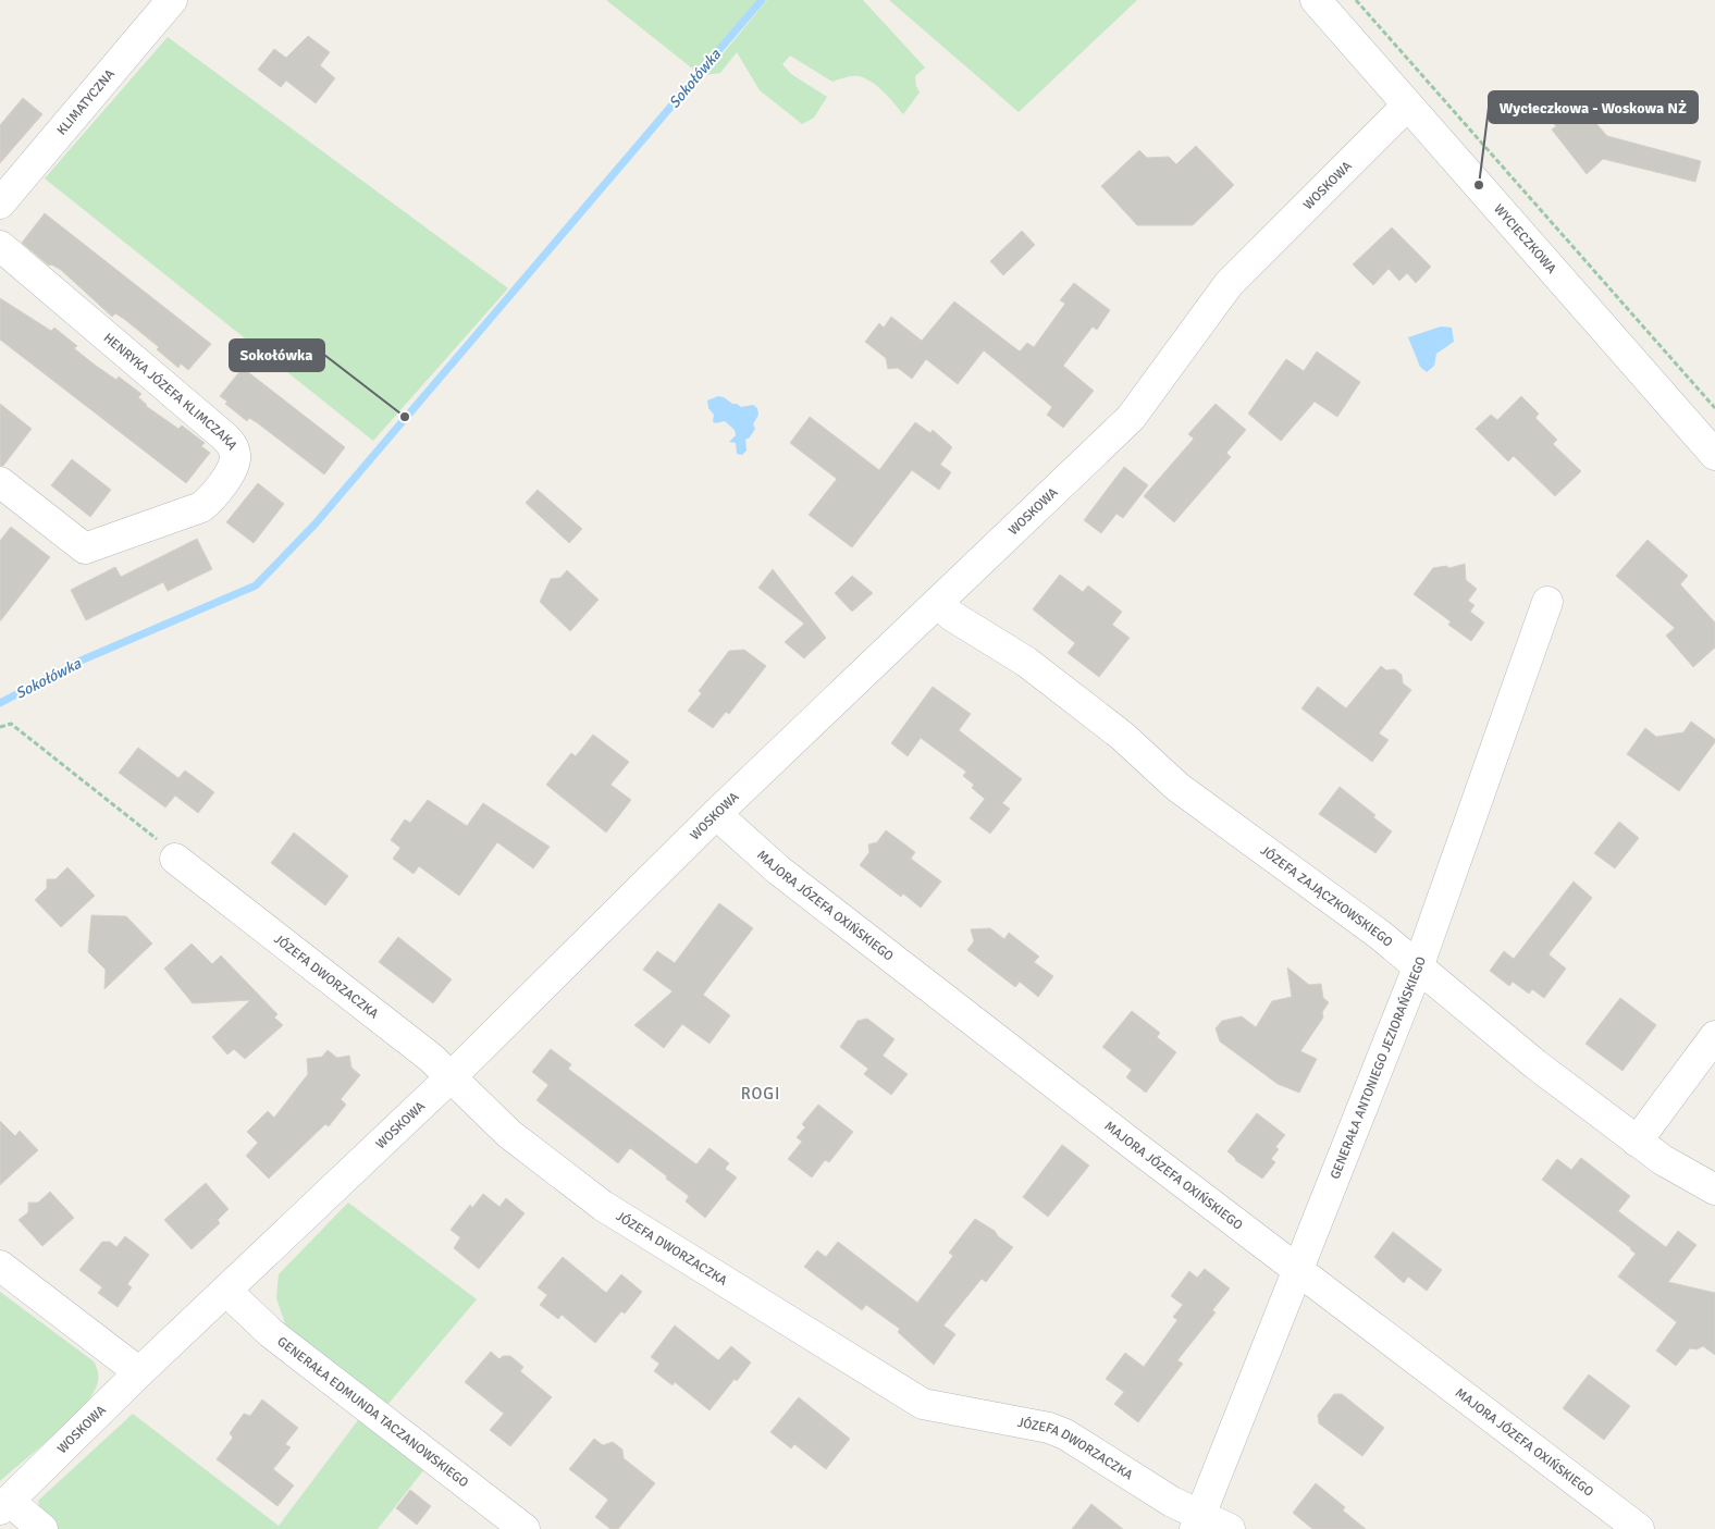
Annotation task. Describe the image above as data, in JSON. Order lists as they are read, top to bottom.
{
  "streets": {
    "street": [
      "KLIMATYCZNA",
      "WOSKOWA",
      "WYCIECZKOWA",
      "HENRYKA JÓZEFA KLIMCZAKA",
      "JÓZEFA ZAJĄCZKOWSKIEGO",
      "MAJORA JÓZEFA OXIŃSKIEGO",
      "JÓZEFA DWORZACZKA",
      "GENERAŁA ANTONIEGO JEZIORAŃSKIEGO",
      "GENERAŁA EDMUNDA TACZANOWSKIEGO"
    ]
  },
  "crossings": [
    ["WOSKOWA", "WYCIECZKOWA"],
    ["WOSKOWA", "JÓZEFA ZAJĄCZKOWSKIEGO"],
    ["WOSKOWA", "MAJORA JÓZEFA OXIŃSKIEGO"],
    ["WOSKOWA", "JÓZEFA DWORZACZKA"],
    ["WOSKOWA", "GENERAŁA EDMUNDA TACZANOWSKIEGO"],
    ["JÓZEFA ZAJĄCZKOWSKIEGO", "GENERAŁA ANTONIEGO JEZIORAŃSKIEGO"],
    ["MAJORA JÓZEFA OXIŃSKIEGO", "GENERAŁA ANTONIEGO JEZIORAŃSKIEGO"],
    ["JÓZEFA DWORZACZKA", "GENERAŁA ANTONIEGO JEZIORAŃSKIEGO"]
  ],
  "districts": ["ROGI"],
  "water": ["Sokołówka"],
  "places": ["Wycieczkowa - Woskowa NŻ", "Sokołówka"]
}
